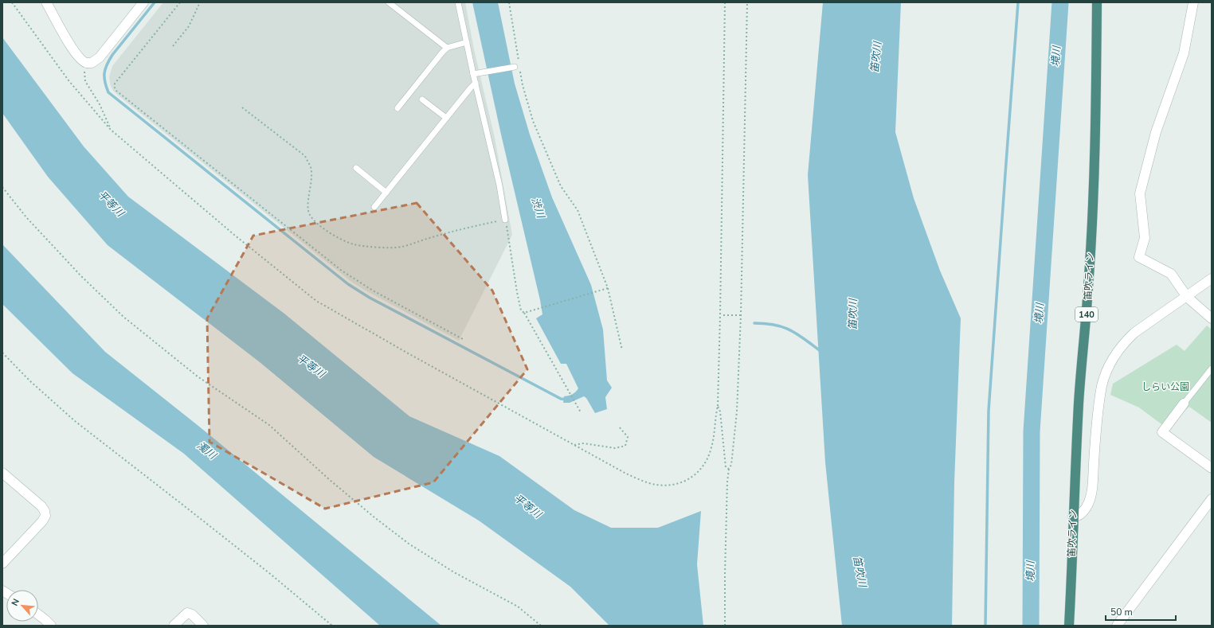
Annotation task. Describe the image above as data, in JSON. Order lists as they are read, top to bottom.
{
  "streets": {
    "highway": ["笛吹ライン", "140"]
  },
  "water": [
    "境川",
    "笛吹川",
    "平等川",
    "渋川",
    "濁川"
  ],
  "parks": ["しらい公園"],
  "scale_bar": "50 m",
  "north": "top left"
}
